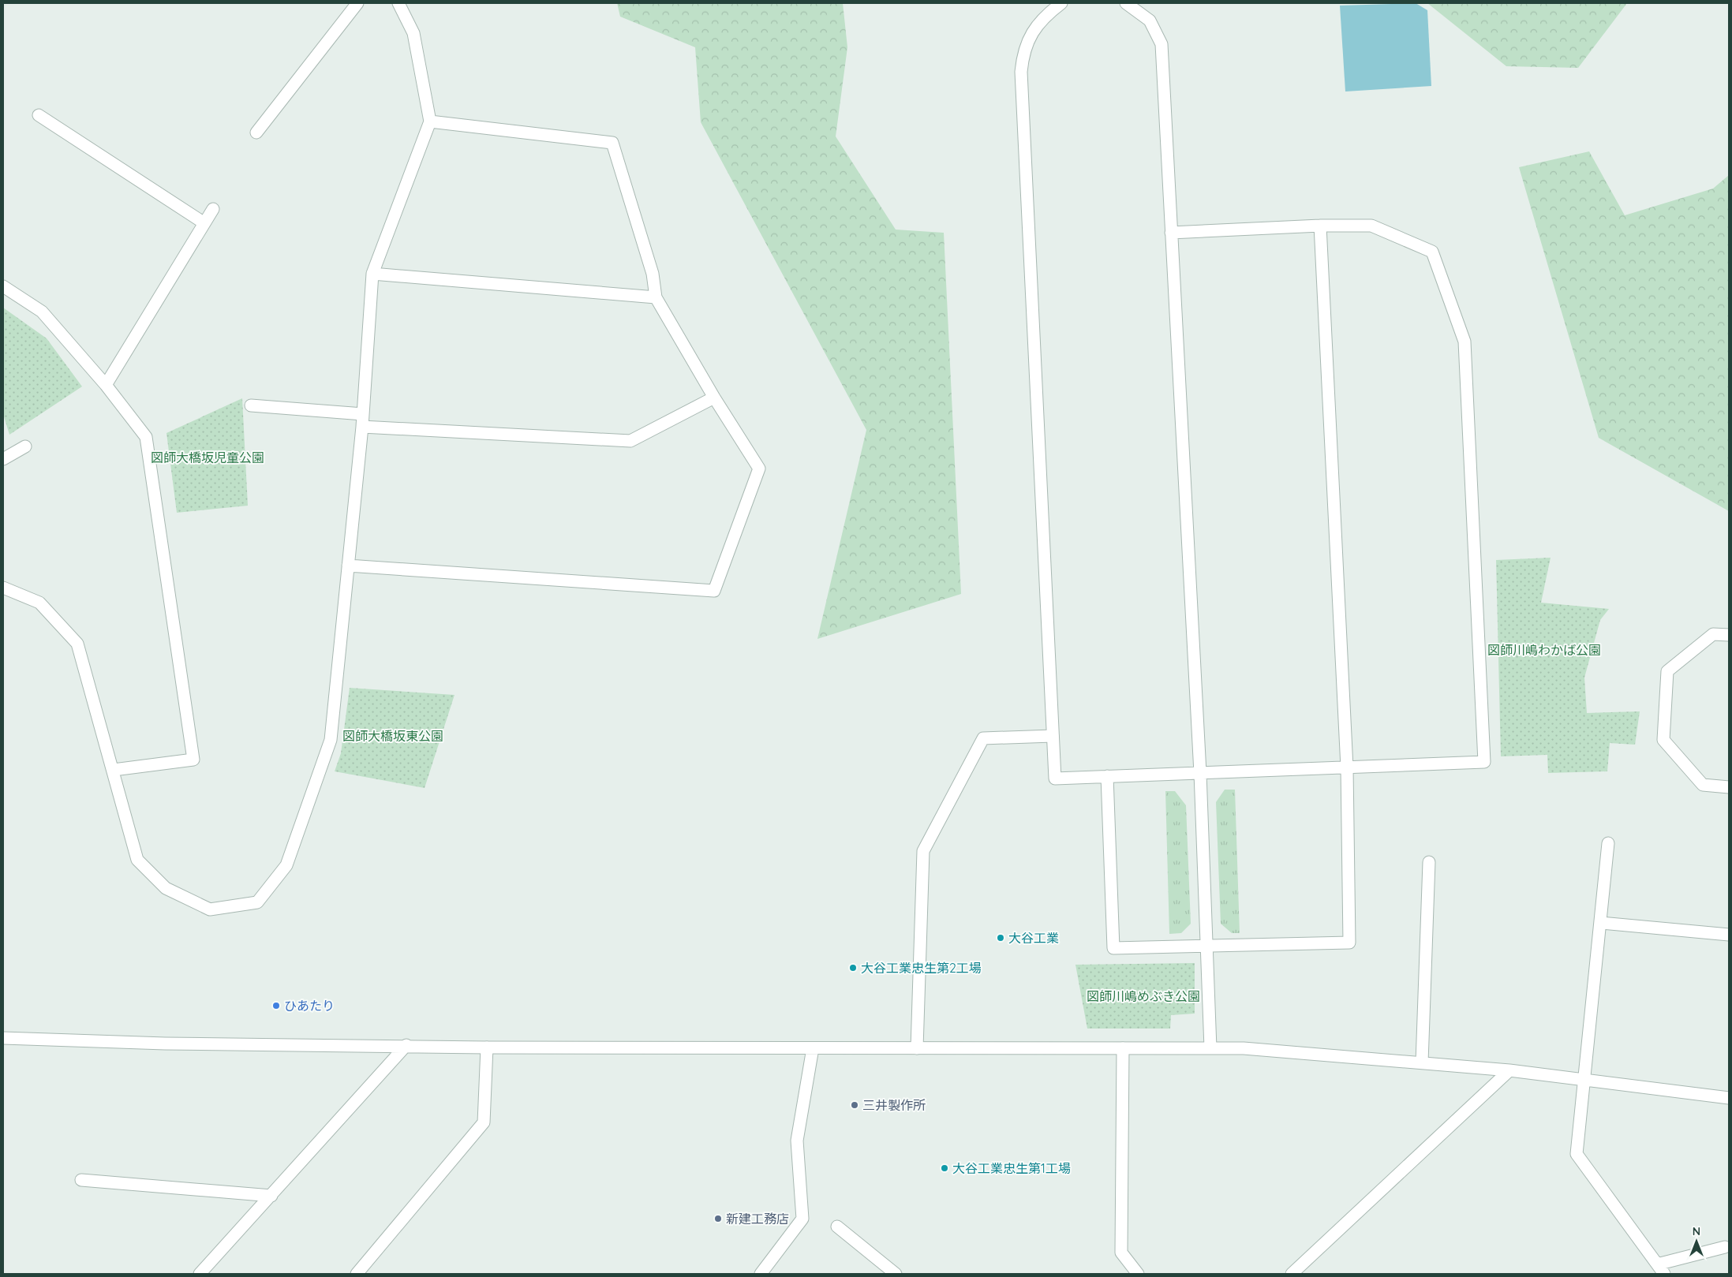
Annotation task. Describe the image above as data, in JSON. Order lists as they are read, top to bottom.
{
  "parks": [
    "図師大橋坂児童公園",
    "図師川嶋わかば公園",
    "図師大橋坂東公園",
    "図師川嶋めぶき公園"
  ],
  "places": [
    "大谷工業",
    "大谷工業忠生第2工場",
    "ひあたり",
    "三井製作所",
    "大谷工業忠生第1工場",
    "新建工務店"
  ],
  "north": "top"
}
